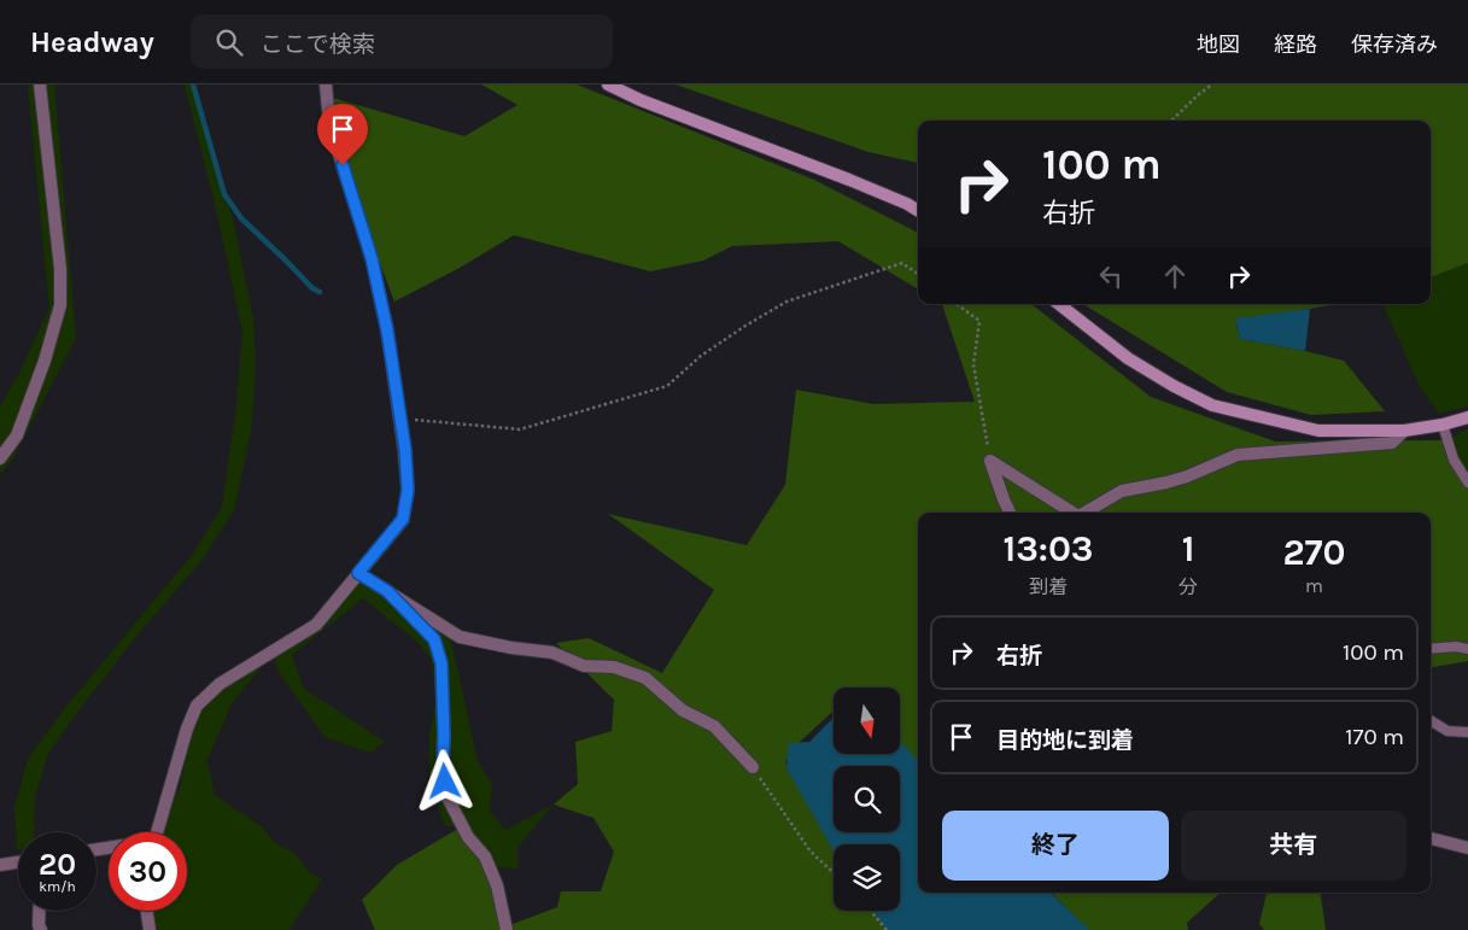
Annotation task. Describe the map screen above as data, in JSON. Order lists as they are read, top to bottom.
{
  "north": "bottom",
  "page": {
    "header": "Headway",
    "search": "ここで検索",
    "nav": ["地図", "経路", "保存済み"],
    "turn": ["100 m", "右折"],
    "eta": [
      "13:03",
      "到着",
      "1",
      "分",
      "270",
      "m"
    ],
    "list": [
      {
        "name": "右折",
        "value": "100 m"
      },
      {
        "name": "目的地に到着",
        "value": "170 m"
      }
    ],
    "buttons": ["終了", "共有"],
    "speed": "20 km/h",
    "limit": "30"
  }
}
